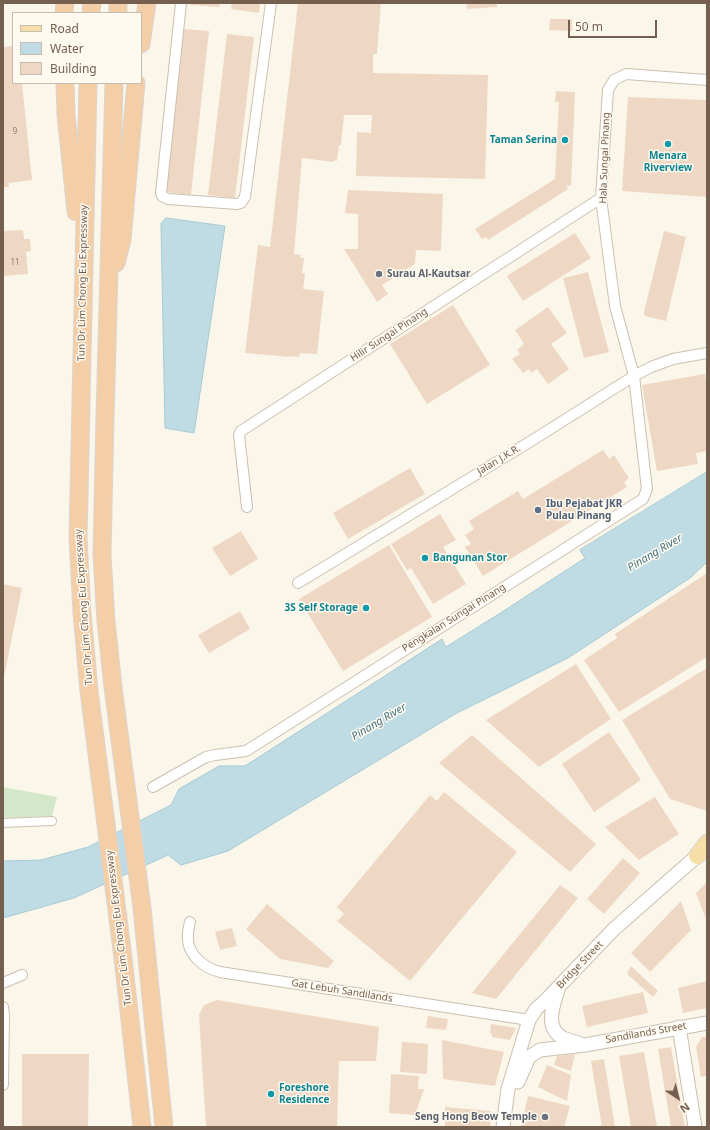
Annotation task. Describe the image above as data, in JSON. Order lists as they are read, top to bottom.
{
  "streets": {
    "highway": ["Tun Dr Lim Chong Eu Expressway"],
    "street": [
      "Hala Sungai Pinang",
      "Hilir Sungai Pinang",
      "Jalan J.K.R.",
      "Pengkalan Sungai Pinang",
      "Bridge Street",
      "Gat Lebuh Sandilands",
      "Sandilands Street"
    ]
  },
  "crossings": [
    ["Hala Sungai Pinang", "Hilir Sungai Pinang"],
    ["Hala Sungai Pinang", "Jalan J.K.R."],
    ["Hala Sungai Pinang", "Pengkalan Sungai Pinang"],
    ["Jalan J.K.R.", "Pengkalan Sungai Pinang"],
    ["Bridge Street", "Gat Lebuh Sandilands"],
    ["Bridge Street", "Sandilands Street"]
  ],
  "water": ["Pinang River"],
  "places": [
    "Taman Serina",
    "Menara Riverview",
    "Surau Al-Kautsar",
    "Ibu Pejabat JKR Pulau Pinang",
    "Bangunan Stor",
    "3S Self Storage",
    "Foreshore Residence",
    "Seng Hong Beow Temple"
  ],
  "house_numbers": ["9", "11"],
  "legend": ["Road", "Water", "Building"],
  "scale_bar": "50 m",
  "north": "bottom right"
}
